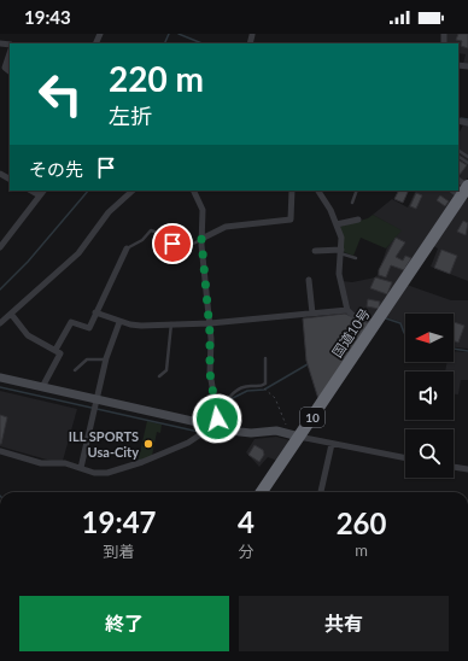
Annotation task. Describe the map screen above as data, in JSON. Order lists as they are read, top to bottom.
{
  "streets": {
    "highway": ["国道10号", "10"]
  },
  "places": ["ILL SPORTS Usa-City"],
  "north": "left",
  "page": {
    "status": "19:43",
    "turn": ["220 m", "左折"],
    "then": "その先",
    "eta": [
      "19:47",
      "到着",
      "4",
      "分",
      "260",
      "m"
    ],
    "buttons": ["終了", "共有"]
  }
}
